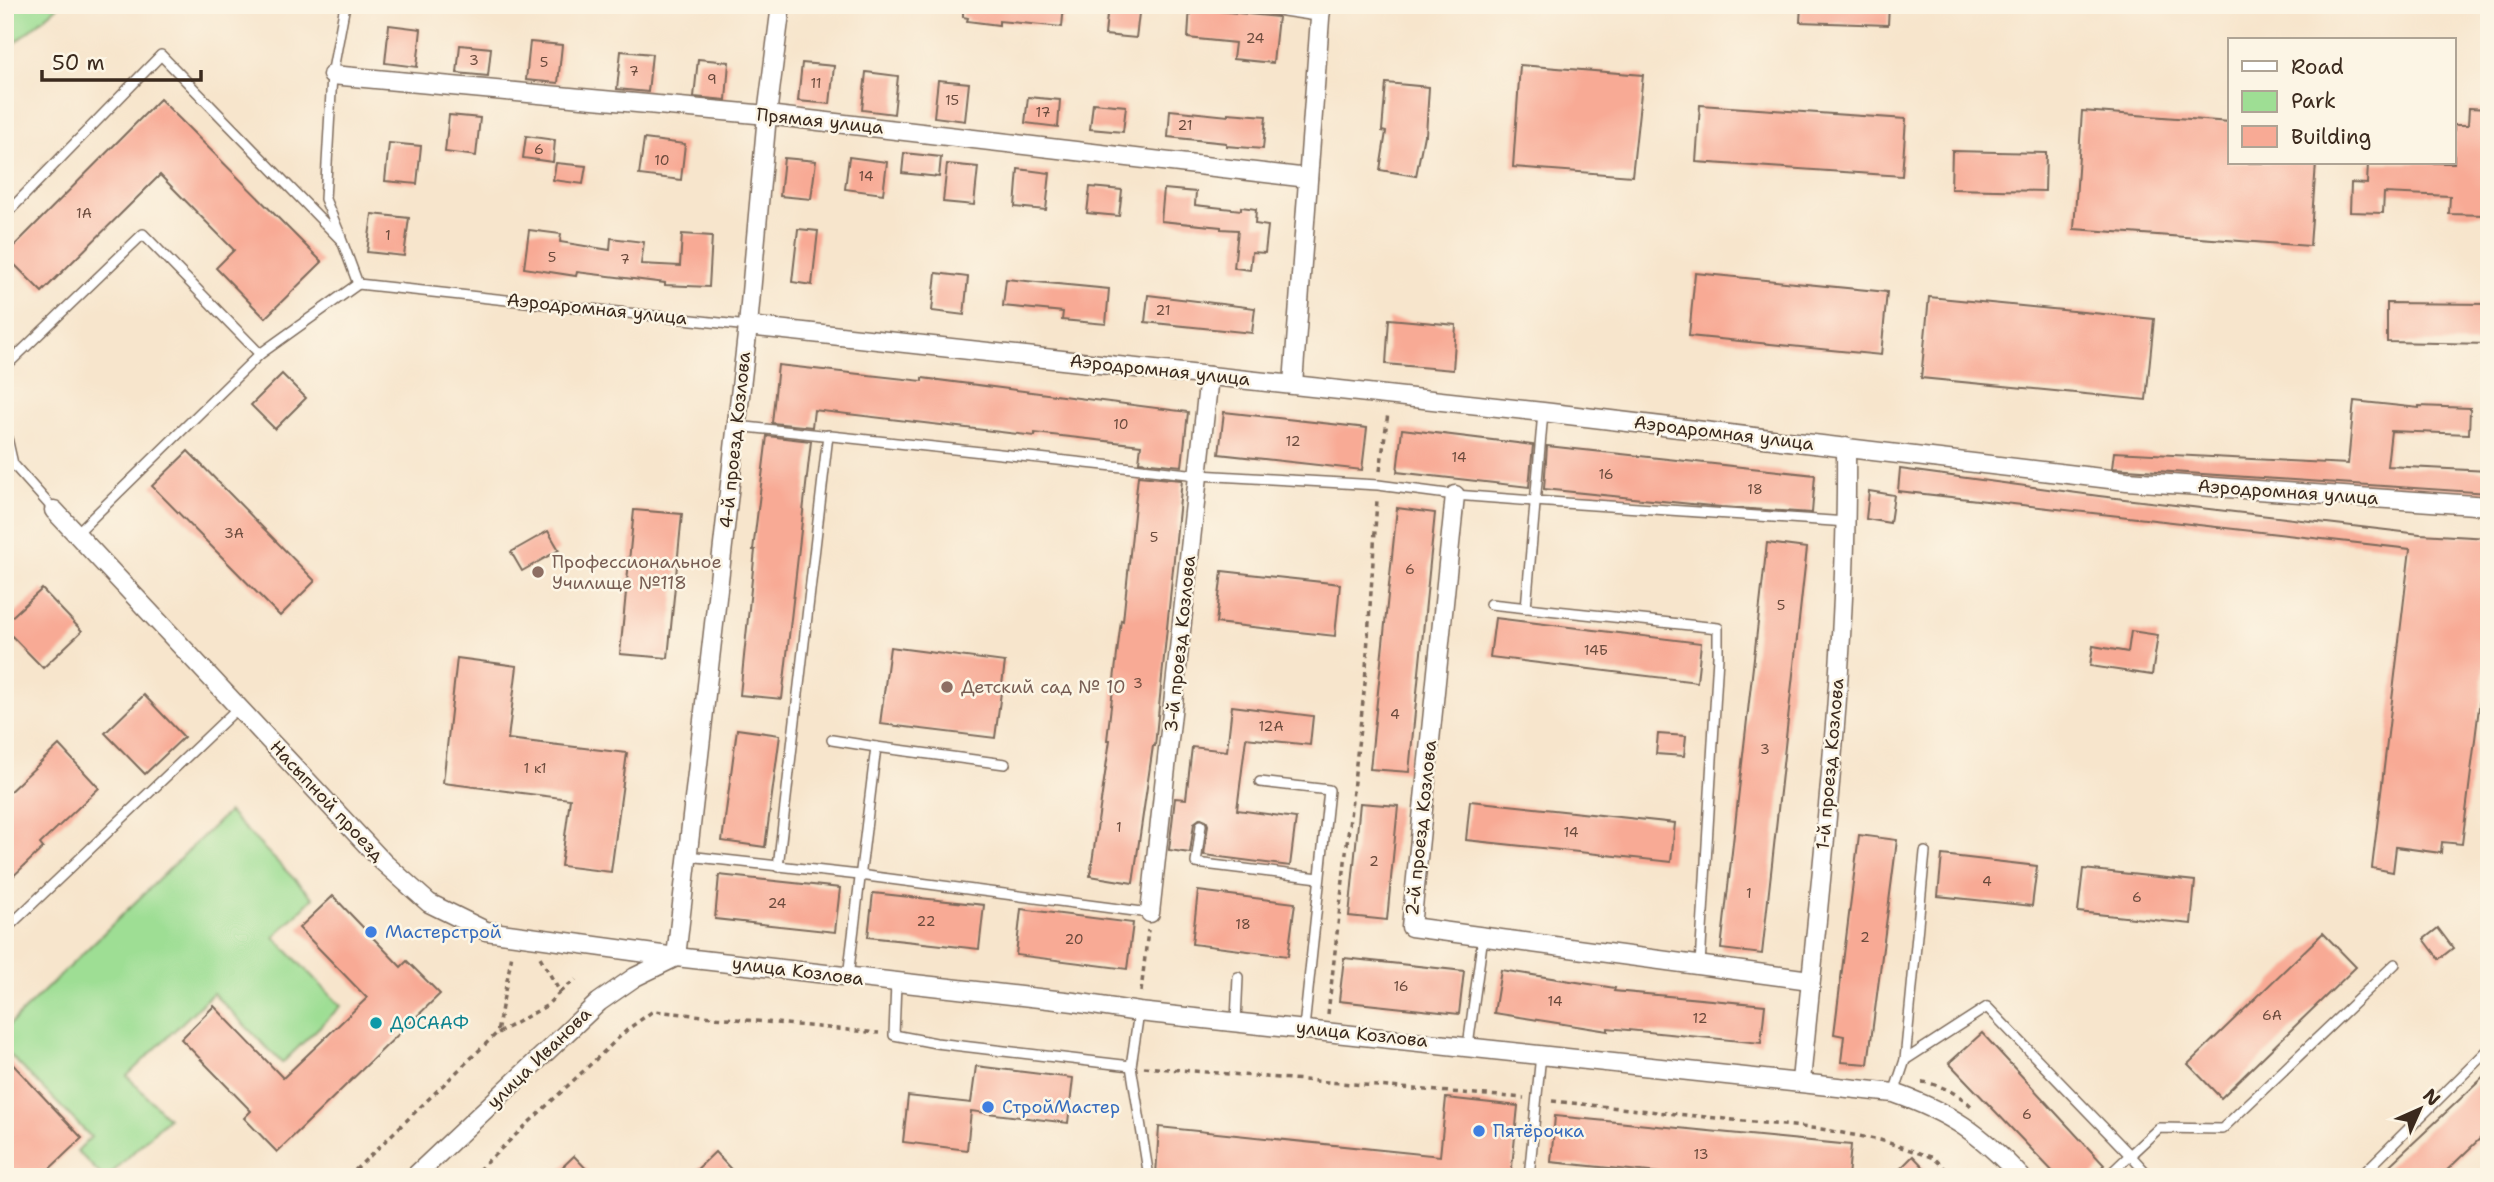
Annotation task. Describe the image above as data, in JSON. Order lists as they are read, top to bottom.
{
  "streets": {
    "street": [
      "Прямая улица",
      "Аэродромная улица",
      "4-й проезд Козлова",
      "3-й проезд Козлова",
      "1-й проезд Козлова",
      "Насыпной проезд",
      "2-й проезд Козлова",
      "улица Козлова",
      "улица Иванова"
    ]
  },
  "crossings": [
    ["Прямая улица", "4-й проезд Козлова"],
    ["Аэродромная улица", "4-й проезд Козлова"],
    ["Аэродромная улица", "3-й проезд Козлова"],
    ["Аэродромная улица", "1-й проезд Козлова"],
    ["4-й проезд Козлова", "Насыпной проезд"],
    ["4-й проезд Козлова", "улица Козлова"],
    ["4-й проезд Козлова", "улица Иванова"],
    ["1-й проезд Козлова", "2-й проезд Козлова"],
    ["1-й проезд Козлова", "улица Козлова"],
    ["Насыпной проезд", "улица Козлова"],
    ["Насыпной проезд", "улица Иванова"],
    ["улица Козлова", "улица Иванова"]
  ],
  "places": [
    "Профессиональное Училище №118",
    "Детский сад № 10",
    "Мастерстрой",
    "ДОСААФ",
    "СтройМастер",
    "Пятёрочка"
  ],
  "house_numbers": [
    "24",
    "3",
    "5",
    "7",
    "9",
    "11",
    "15",
    "17",
    "21",
    "6",
    "10",
    "14",
    "1А",
    "1",
    "5",
    "7",
    "21",
    "10",
    "12",
    "14",
    "16",
    "18",
    "3А",
    "5",
    "6",
    "5",
    "14Б",
    "3",
    "4",
    "12А",
    "3",
    "1 к1",
    "1",
    "14",
    "2",
    "4",
    "1",
    "6",
    "24",
    "22",
    "18",
    "2",
    "20",
    "16",
    "14",
    "6А",
    "12",
    "6",
    "13"
  ],
  "legend": ["Road", "Park", "Building"],
  "scale_bar": "50 m",
  "north": "top right"
}
